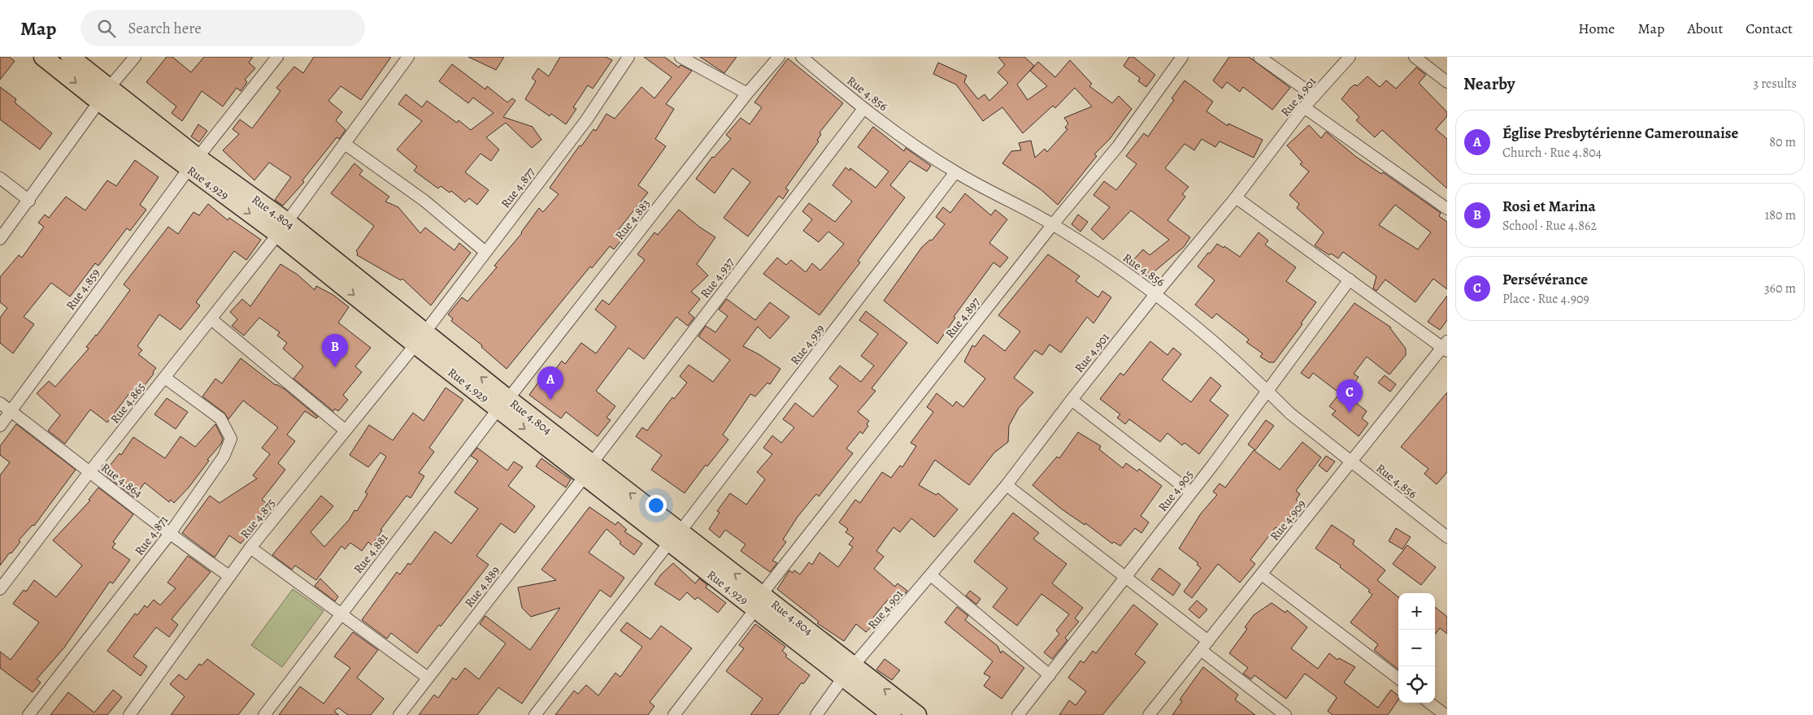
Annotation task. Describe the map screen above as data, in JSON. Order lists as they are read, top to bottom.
{
  "streets": {
    "main road": ["Rue 4.804"],
    "street": [
      "Rue 4.856",
      "Rue 4.901",
      "Rue 4.877",
      "Rue 4.883",
      "Rue 4.937",
      "Rue 4.859",
      "Rue 4.897",
      "Rue 4.939",
      "Rue 4.865",
      "Rue 4.864",
      "Rue 4.905",
      "Rue 4.875",
      "Rue 4.909",
      "Rue 4.871",
      "Rue 4.881",
      "Rue 4.889"
    ]
  },
  "crossings": [
    ["Rue 4.856", "Rue 4.901"],
    ["Rue 4.856", "Rue 4.937"],
    ["Rue 4.856", "Rue 4.897"],
    ["Rue 4.856", "Rue 4.939"],
    ["Rue 4.856", "Rue 4.905"],
    ["Rue 4.856", "Rue 4.909"],
    ["Rue 4.901", "Rue 4.804"],
    ["Rue 4.877", "Rue 4.804"],
    ["Rue 4.877", "Rue 4.875"],
    ["Rue 4.804", "Rue 4.883"],
    ["Rue 4.804", "Rue 4.937"],
    ["Rue 4.804", "Rue 4.859"],
    ["Rue 4.804", "Rue 4.897"],
    ["Rue 4.804", "Rue 4.939"],
    ["Rue 4.804", "Rue 4.865"],
    ["Rue 4.804", "Rue 4.875"],
    ["Rue 4.804", "Rue 4.881"],
    ["Rue 4.804", "Rue 4.889"],
    ["Rue 4.883", "Rue 4.881"],
    ["Rue 4.937", "Rue 4.889"],
    ["Rue 4.859", "Rue 4.864"],
    ["Rue 4.865", "Rue 4.864"],
    ["Rue 4.865", "Rue 4.871"],
    ["Rue 4.864", "Rue 4.875"],
    ["Rue 4.864", "Rue 4.871"]
  ],
  "page": {
    "header": "Map",
    "search": "Search here",
    "nav": [
      "Home",
      "Map",
      "About",
      "Contact"
    ],
    "heading": ["Nearby", "3 results"],
    "list": [
      {
        "mark": "A",
        "name": "Église Presbytérienne Camerounaise",
        "note": "Church · Rue 4.804",
        "value": "80 m"
      },
      {
        "mark": "B",
        "name": "Rosi et Marina",
        "note": "School · Rue 4.862",
        "value": "180 m"
      },
      {
        "mark": "C",
        "name": "Persévérance",
        "note": "Place · Rue 4.909",
        "value": "360 m"
      }
    ],
    "pins": ["B", "A", "C"],
    "map_buttons": ["+", "−"]
  }
}
